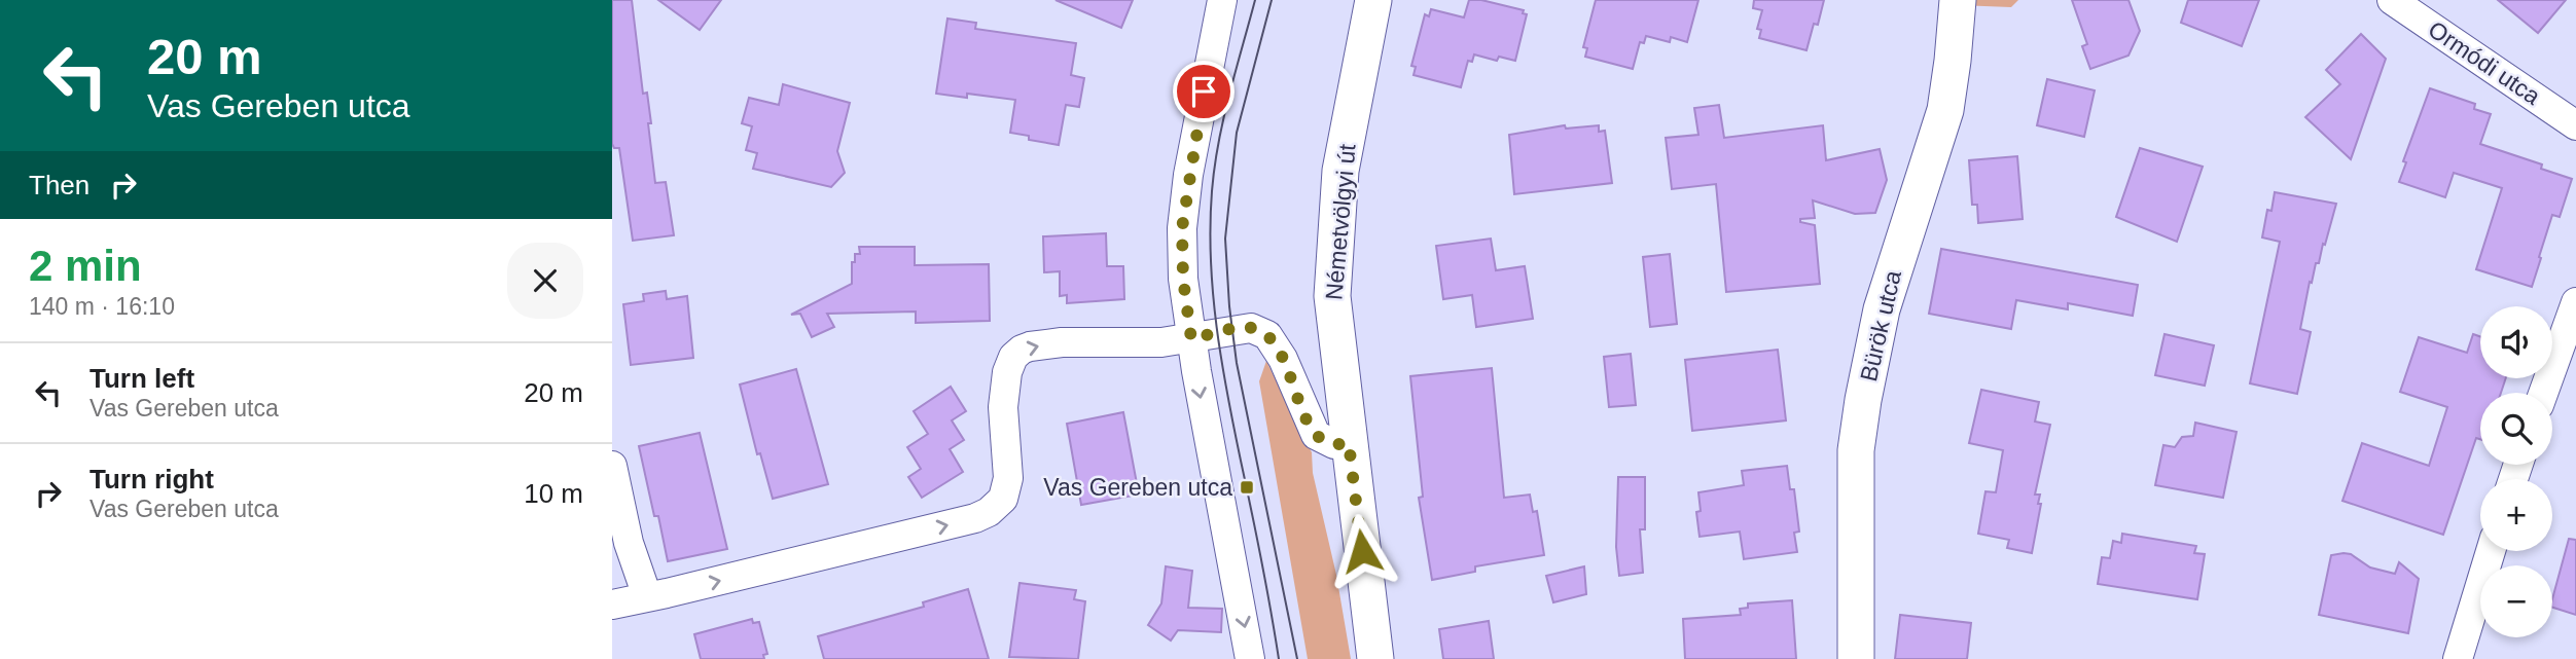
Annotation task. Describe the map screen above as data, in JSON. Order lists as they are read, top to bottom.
{
  "streets": {
    "street": ["Ormódi utca", "Németvölgyi út", "Bürök utca"]
  },
  "places": {
    "transit": ["Vas Gereben utca"]
  },
  "page": {
    "turn": ["20 m", "Vas Gereben utca"],
    "then": "Then",
    "heading": ["2 min", "140 m · 16:10"],
    "map_buttons": ["+", "−"],
    "list": [
      {
        "name": "Turn left",
        "note": "Vas Gereben utca",
        "value": "20 m"
      },
      {
        "name": "Turn right",
        "note": "Vas Gereben utca",
        "value": "10 m"
      }
    ]
  }
}
